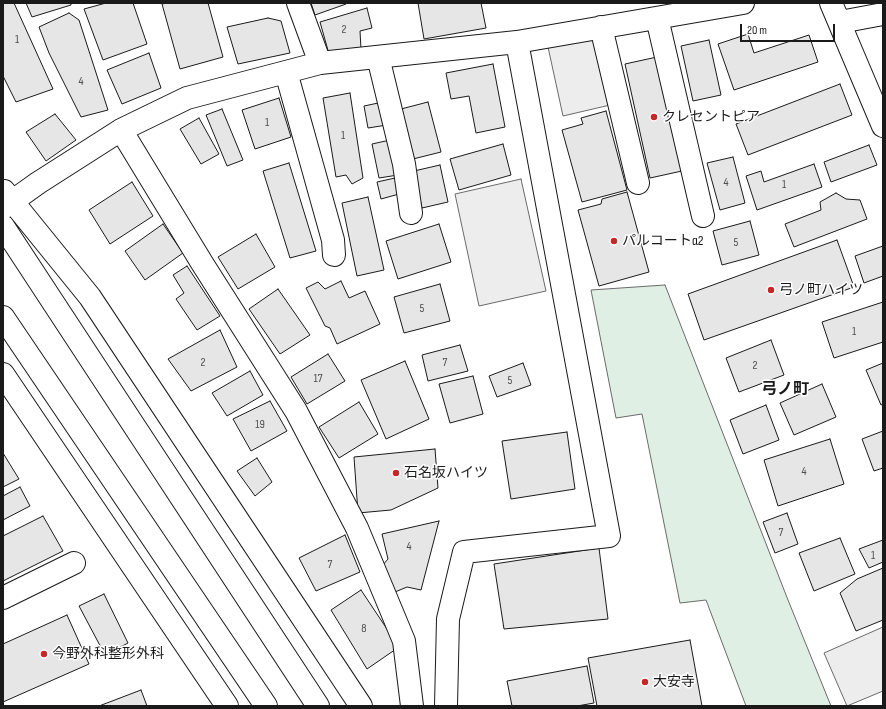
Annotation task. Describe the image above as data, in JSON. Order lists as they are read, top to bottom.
{
  "districts": ["弓ノ町"],
  "places": [
    "クレセントピア",
    "パルコートα2",
    "弓ノ町ハイツ",
    "石名坂ハイツ",
    "今野外科整形外科",
    "大安寺"
  ],
  "house_numbers": [
    "2",
    "1",
    "4",
    "1",
    "1",
    "4",
    "1",
    "5",
    "5",
    "1",
    "2",
    "7",
    "2",
    "17",
    "5",
    "19",
    "4",
    "7",
    "4",
    "1",
    "7",
    "8"
  ],
  "scale_bar": "20 m"
}
